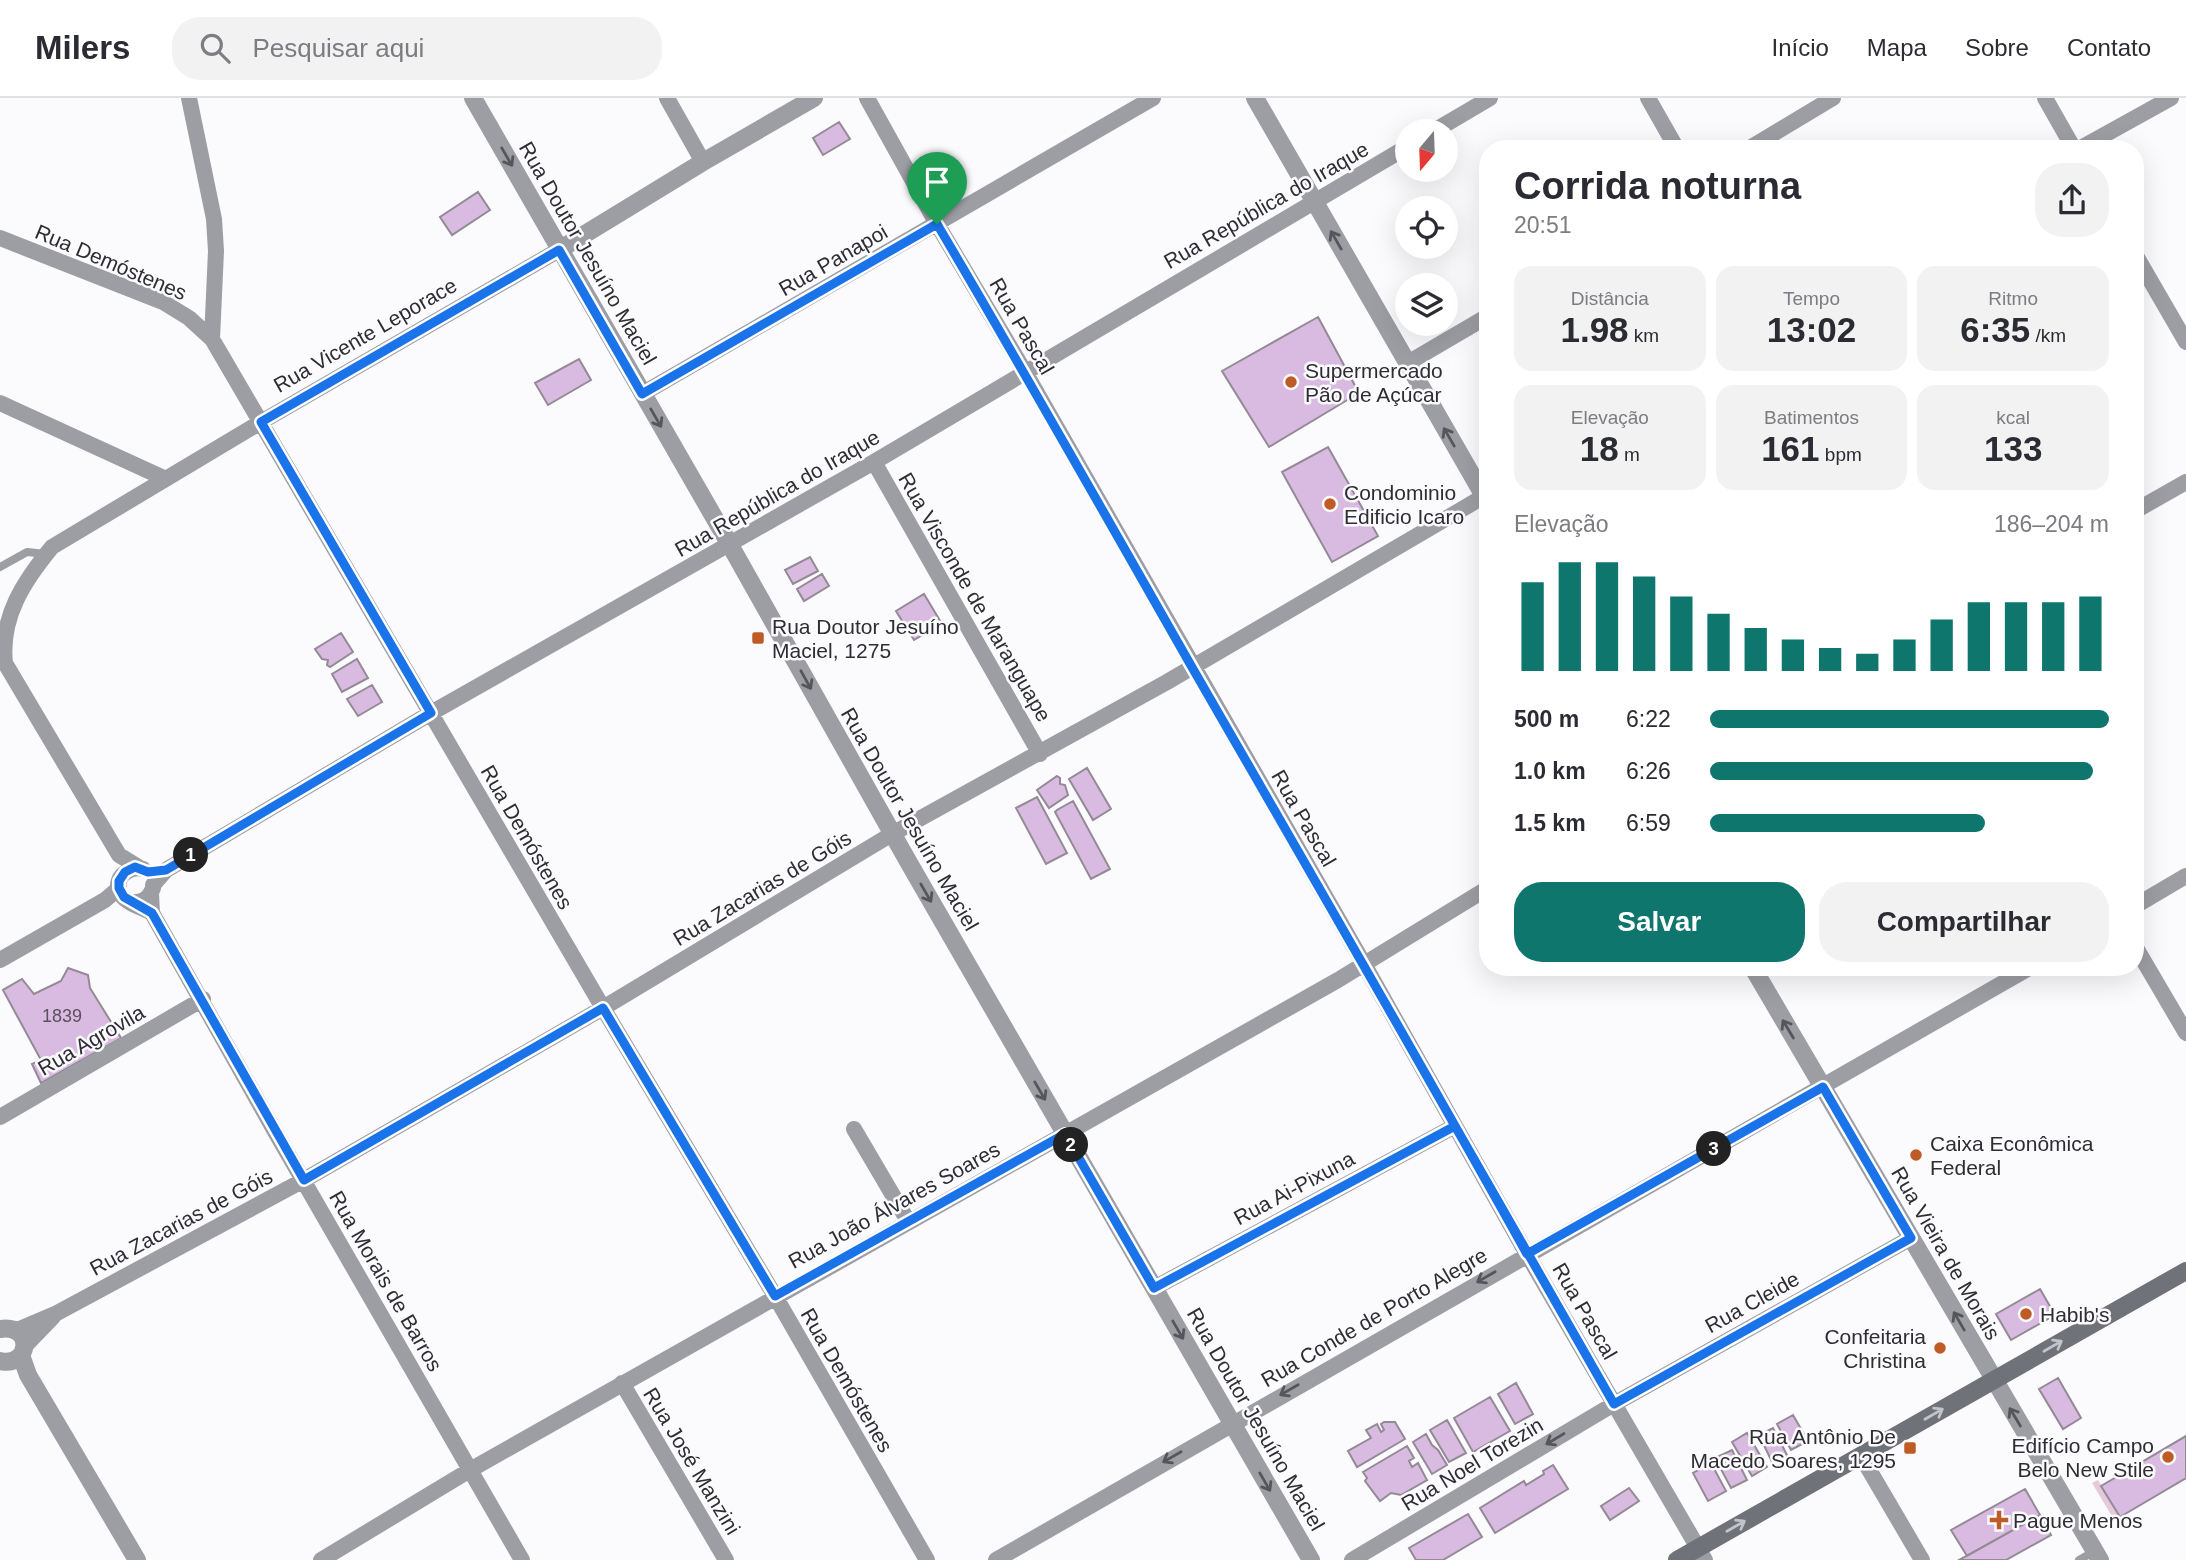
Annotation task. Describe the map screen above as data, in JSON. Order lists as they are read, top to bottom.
{
  "streets": {
    "street": [
      "Rua República do Iraque",
      "Rua Doutor Jesuíno Maciel",
      "Rua Panapoi",
      "Rua Demóstenes",
      "Rua Pascal",
      "Rua Vicente Leporace",
      "Rua Visconde de Maranguape",
      "Rua Zacarias de Góis",
      "Rua Agrovila",
      "Rua Ai-Pixuna",
      "Rua João Álvares Soares",
      "Rua Vieira de Morais",
      "Rua Morais de Barros",
      "Rua Cleide",
      "Rua Conde de Porto Alegre",
      "Rua José Manzini",
      "Rua Noel Torezin"
    ]
  },
  "crossings": [
    ["Rua República do Iraque", "Rua Doutor Jesuíno Maciel"],
    ["Rua República do Iraque", "Rua Demóstenes"],
    ["Rua República do Iraque", "Rua Pascal"],
    ["Rua República do Iraque", "Rua Visconde de Maranguape"],
    ["Rua República do Iraque", "Rua Morais de Barros"],
    ["Rua Doutor Jesuíno Maciel", "Rua Panapoi"],
    ["Rua Doutor Jesuíno Maciel", "Rua Vicente Leporace"],
    ["Rua Doutor Jesuíno Maciel", "Rua Zacarias de Góis"],
    ["Rua Doutor Jesuíno Maciel", "Rua Ai-Pixuna"],
    ["Rua Doutor Jesuíno Maciel", "Rua João Álvares Soares"],
    ["Rua Doutor Jesuíno Maciel", "Rua Conde de Porto Alegre"],
    ["Rua Panapoi", "Rua Pascal"],
    ["Rua Demóstenes", "Rua Vicente Leporace"],
    ["Rua Demóstenes", "Rua Zacarias de Góis"],
    ["Rua Demóstenes", "Rua João Álvares Soares"],
    ["Rua Pascal", "Rua Zacarias de Góis"],
    ["Rua Pascal", "Rua Ai-Pixuna"],
    ["Rua Pascal", "Rua João Álvares Soares"],
    ["Rua Pascal", "Rua Cleide"],
    ["Rua Pascal", "Rua Conde de Porto Alegre"],
    ["Rua Pascal", "Rua Noel Torezin"],
    ["Rua Visconde de Maranguape", "Rua Zacarias de Góis"],
    ["Rua Zacarias de Góis", "Rua Morais de Barros"],
    ["Rua Agrovila", "Rua Morais de Barros"],
    ["Rua João Álvares Soares", "Rua Morais de Barros"],
    ["Rua João Álvares Soares", "Rua José Manzini"],
    ["Rua Vieira de Morais", "Rua Cleide"],
    ["Rua Vieira de Morais", "Rua Conde de Porto Alegre"],
    ["Rua Cleide", "Rua Noel Torezin"]
  ],
  "one_way": [
    "Rua Doutor Jesuíno Maciel",
    "Rua Vieira de Morais",
    "Rua Conde de Porto Alegre",
    "Rua Noel Torezin"
  ],
  "places": {
    "other": [
      "Supermercado Pão de Açúcar",
      "Condominio Edificio Icaro",
      "Caixa Econômica Federal",
      "Habib's",
      "Confeitaria Christina",
      "Edifício Campo Belo New Stile"
    ],
    "transit": ["Rua Doutor Jesuíno Maciel, 1275", "Rua Antônio De Macedo Soares, 1295"],
    "health": ["Pague Menos"]
  },
  "house_numbers": ["1839"],
  "north": "bottom",
  "page": {
    "header": "Milers",
    "search": "Pesquisar aqui",
    "nav": [
      "Início",
      "Mapa",
      "Sobre",
      "Contato"
    ],
    "heading": ["Corrida noturna", "20:51"],
    "stats": [
      ["Distância", "1.98 km"],
      ["Tempo", "13:02"],
      ["Ritmo", "6:35 /km"],
      ["Elevação", "18 m"],
      ["Batimentos", "161 bpm"],
      ["kcal", "133"]
    ],
    "chart": ["Elevação", "186–204 m"],
    "list": [
      {
        "name": "500 m",
        "note": "6:22"
      },
      {
        "name": "1.0 km",
        "note": "6:26"
      },
      {
        "name": "1.5 km",
        "note": "6:59"
      }
    ],
    "pins": ["1", "2", "3"],
    "buttons": ["Salvar", "Compartilhar"]
  }
}
